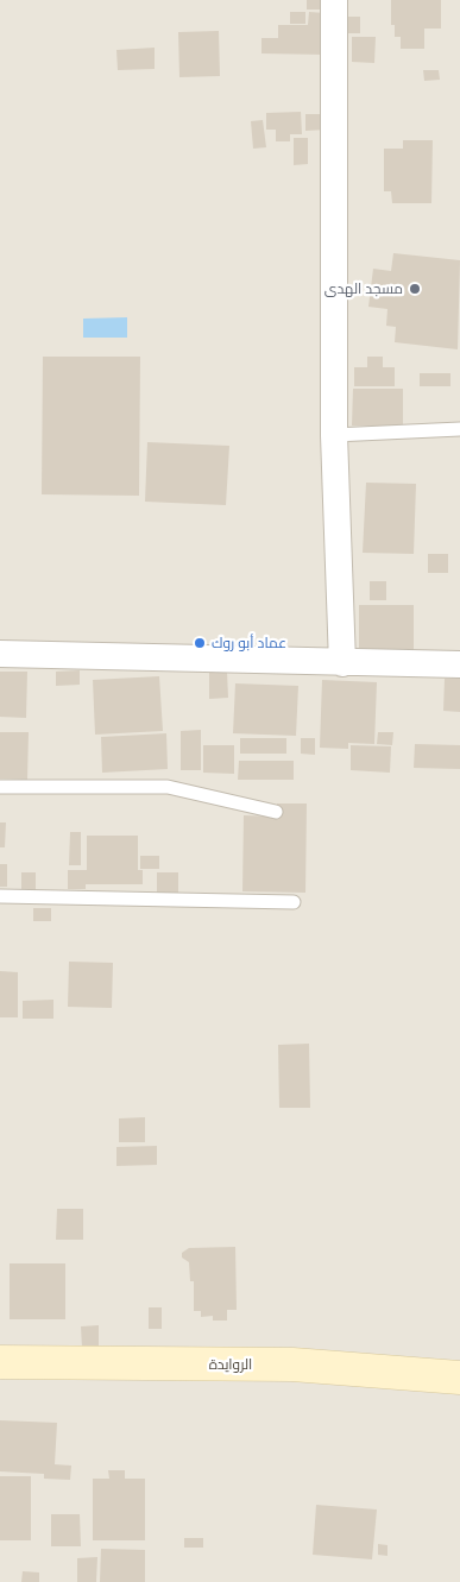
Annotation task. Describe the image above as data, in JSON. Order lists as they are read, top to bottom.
{
  "streets": {
    "street": ["الروايدة"]
  },
  "places": ["مسجد الهدى", "عماد أبو روك"]
}
